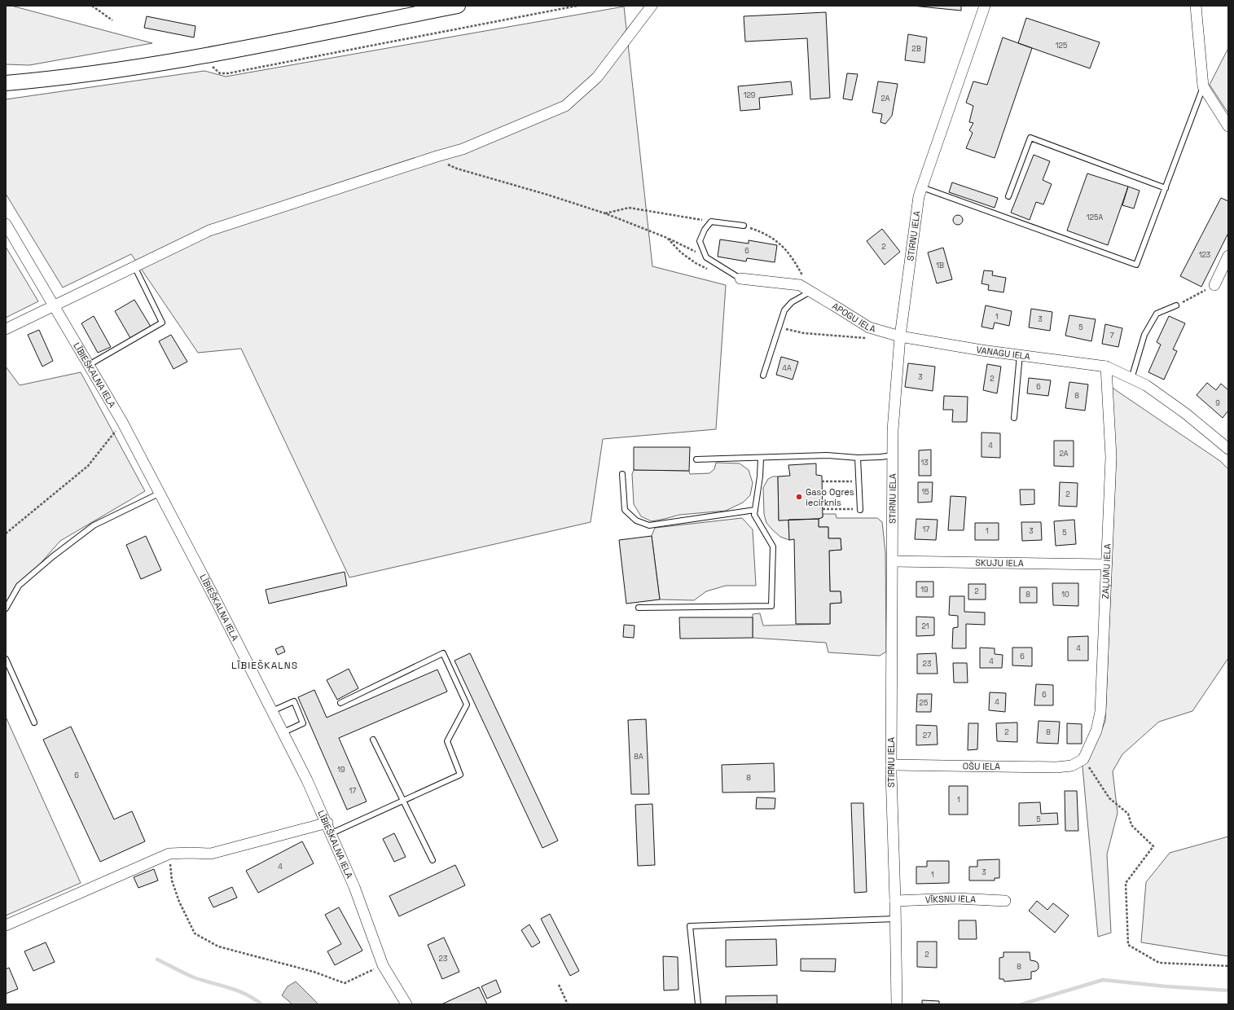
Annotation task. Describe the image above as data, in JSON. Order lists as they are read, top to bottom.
{
  "streets": {
    "street": [
      "STIRNU IELA",
      "APOGU IELA",
      "VANAGU IELA",
      "LĪBIEŠKALNA IELA",
      "SKUJU IELA",
      "ZAĻUMU IELA",
      "OŠU IELA",
      "VĪKSNU IELA"
    ]
  },
  "crossings": [
    ["STIRNU IELA", "APOGU IELA"],
    ["STIRNU IELA", "VANAGU IELA"],
    ["STIRNU IELA", "SKUJU IELA"],
    ["STIRNU IELA", "OŠU IELA"],
    ["STIRNU IELA", "VĪKSNU IELA"],
    ["APOGU IELA", "VANAGU IELA"],
    ["VANAGU IELA", "ZAĻUMU IELA"],
    ["SKUJU IELA", "ZAĻUMU IELA"],
    ["ZAĻUMU IELA", "OŠU IELA"]
  ],
  "districts": ["LĪBIEŠKALNS"],
  "places": ["Gaso Ogres iecirknis"],
  "house_numbers": [
    "125",
    "2B",
    "129",
    "2A",
    "125A",
    "2",
    "6",
    "123",
    "1B",
    "1",
    "3",
    "5",
    "7",
    "4A",
    "3",
    "2",
    "6",
    "8",
    "9",
    "4",
    "2A",
    "13",
    "15",
    "2",
    "17",
    "1",
    "3",
    "5",
    "19",
    "2",
    "8",
    "10",
    "21",
    "4",
    "6",
    "4",
    "23",
    "6",
    "4",
    "25",
    "2",
    "8",
    "27",
    "8A",
    "19",
    "6",
    "8",
    "17",
    "1",
    "5",
    "4",
    "3",
    "1",
    "2",
    "23",
    "8"
  ]
}
